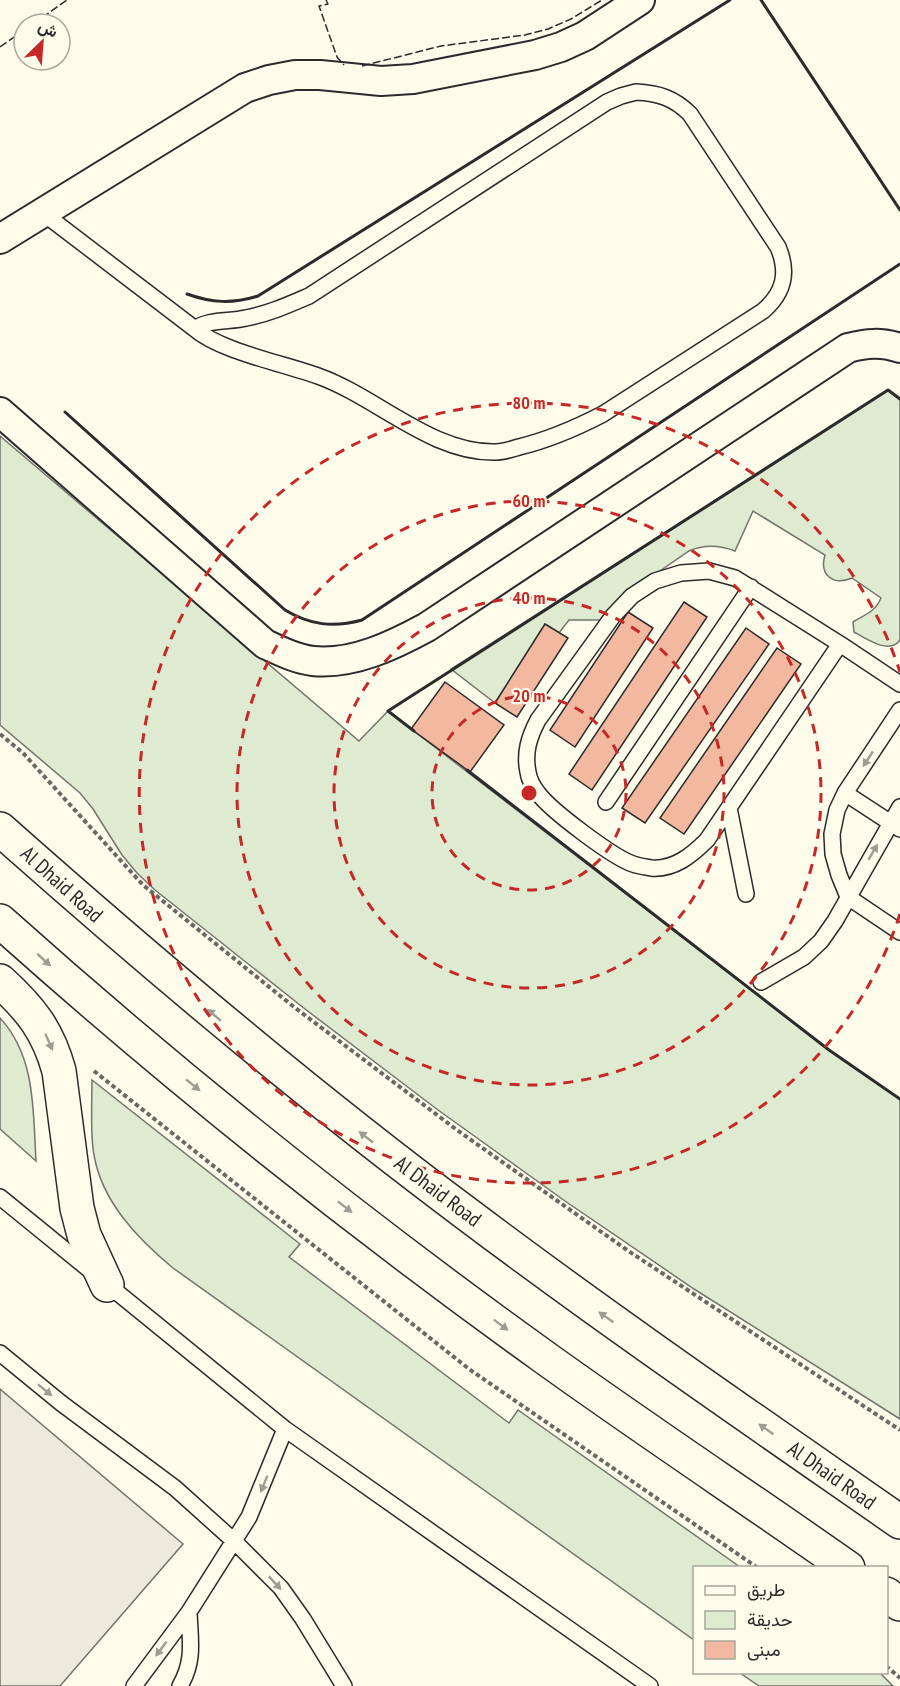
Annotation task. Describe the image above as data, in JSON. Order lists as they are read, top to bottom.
{
  "streets": {
    "highway": ["Al Dhaid Road"]
  },
  "legend": ["طريق", "حديقة", "مبنى"],
  "north": "top right",
  "rings": [
    "80 m",
    "60 m",
    "40 m",
    "20 m"
  ]
}
